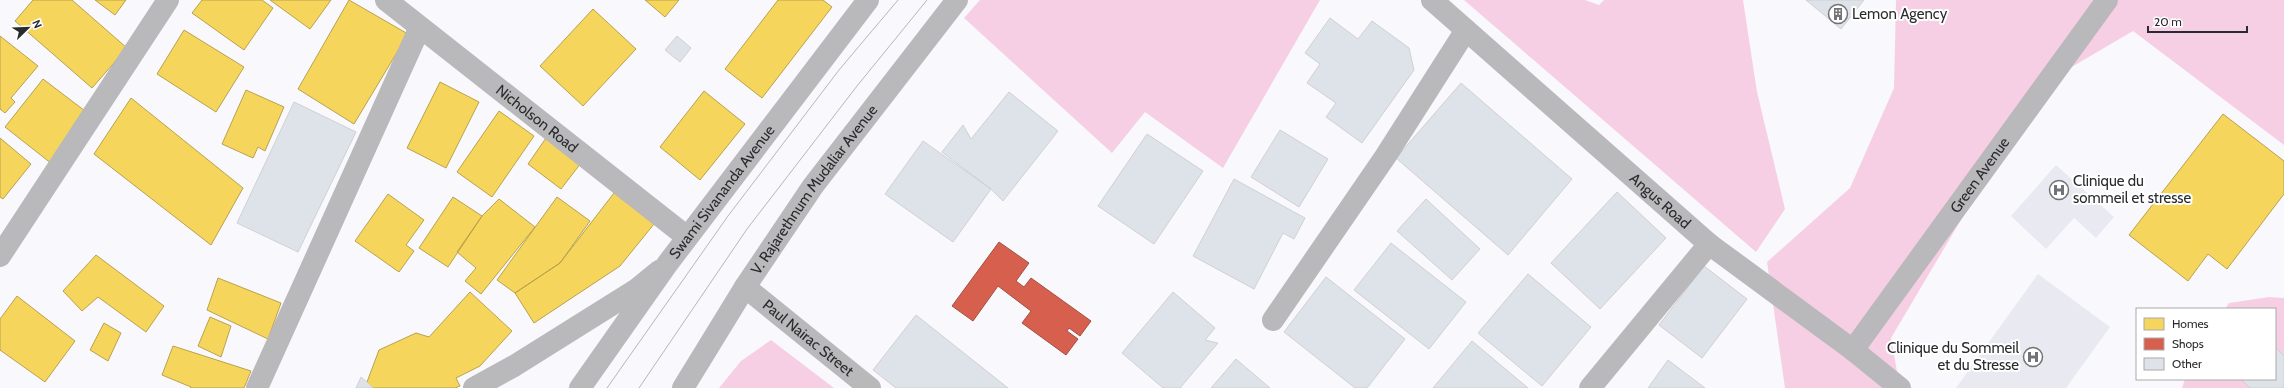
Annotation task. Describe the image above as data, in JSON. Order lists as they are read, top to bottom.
{
  "streets": {
    "street": [
      "Nicholson Road",
      "Green Avenue",
      "V. Rajarethnum Mudaliar Avenue",
      "Swami Sivananda Avenue",
      "Angus Road",
      "Paul Nairac Street"
    ]
  },
  "crossings": [
    ["Nicholson Road", "Swami Sivananda Avenue"],
    ["Green Avenue", "Angus Road"],
    ["V. Rajarethnum Mudaliar Avenue", "Paul Nairac Street"]
  ],
  "places": {
    "building": ["Lemon Agency"],
    "hospital": ["Clinique du sommeil et stresse", "Clinique du Sommeil et du Stresse"]
  },
  "legend": ["Homes", "Shops", "Other"],
  "scale_bar": "20 m",
  "north": "top right"
}
